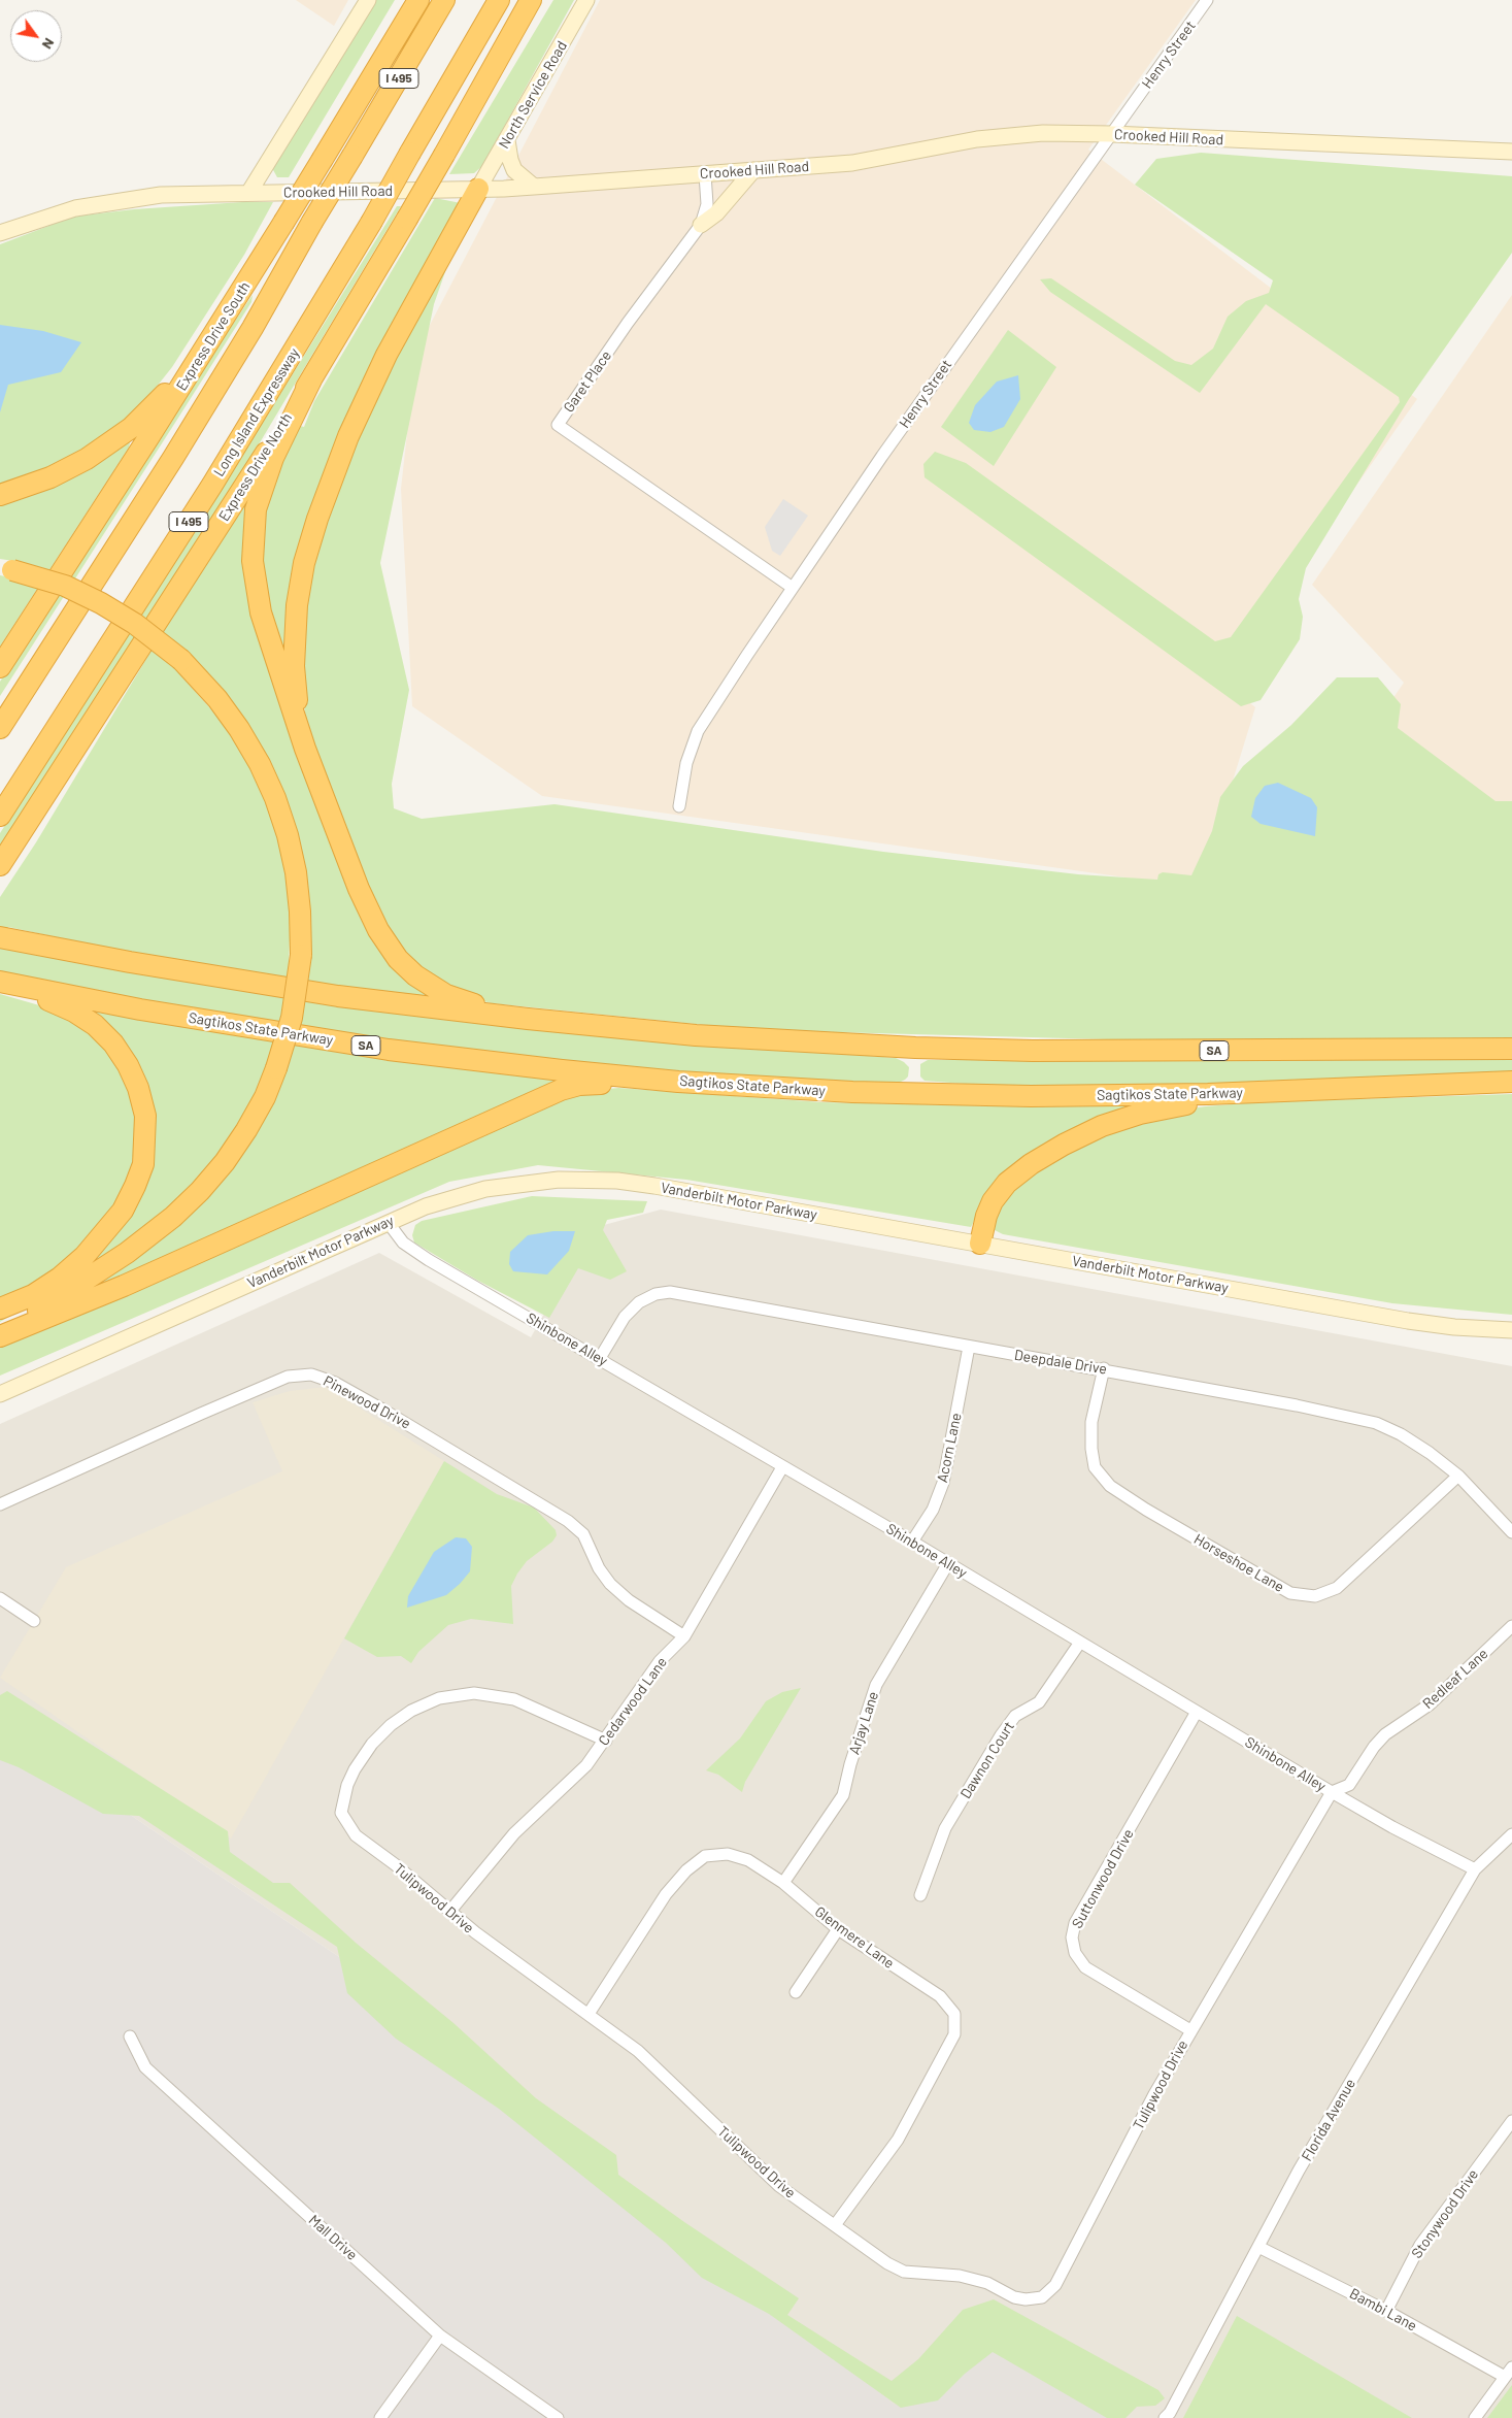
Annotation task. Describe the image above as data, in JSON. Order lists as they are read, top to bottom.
{
  "streets": {
    "highway": [
      "I 495",
      "Express Drive South",
      "Long Island Expressway",
      "Express Drive North",
      "Sagtikos State Parkway",
      "SA"
    ],
    "main road": ["North Service Road", "Crooked Hill Road", "Vanderbilt Motor Parkway"],
    "street": [
      "Henry Street",
      "Garet Place",
      "Shinbone Alley",
      "Deepdale Drive",
      "Pinewood Drive",
      "Acorn Lane",
      "Horseshoe Lane",
      "Redleaf Lane",
      "Cedarwood Lane",
      "Arjay Lane",
      "Dawnon Court",
      "Suttonwood Drive",
      "Tulipwood Drive",
      "Glenmere Lane",
      "Florida Avenue",
      "Stonywood Drive",
      "Mall Drive",
      "Bambi Lane"
    ]
  },
  "crossings": [
    ["Henry Street", "Crooked Hill Road"],
    ["Henry Street", "Garet Place"],
    ["North Service Road", "Crooked Hill Road"],
    ["Crooked Hill Road", "Garet Place"],
    ["Vanderbilt Motor Parkway", "Shinbone Alley"],
    ["Shinbone Alley", "Deepdale Drive"],
    ["Shinbone Alley", "Acorn Lane"],
    ["Shinbone Alley", "Redleaf Lane"],
    ["Shinbone Alley", "Cedarwood Lane"],
    ["Shinbone Alley", "Arjay Lane"],
    ["Shinbone Alley", "Dawnon Court"],
    ["Shinbone Alley", "Suttonwood Drive"],
    ["Shinbone Alley", "Tulipwood Drive"],
    ["Shinbone Alley", "Florida Avenue"],
    ["Deepdale Drive", "Acorn Lane"],
    ["Deepdale Drive", "Horseshoe Lane"],
    ["Pinewood Drive", "Cedarwood Lane"],
    ["Redleaf Lane", "Tulipwood Drive"],
    ["Cedarwood Lane", "Tulipwood Drive"],
    ["Arjay Lane", "Glenmere Lane"],
    ["Suttonwood Drive", "Tulipwood Drive"],
    ["Tulipwood Drive", "Glenmere Lane"],
    ["Florida Avenue", "Bambi Lane"],
    ["Stonywood Drive", "Bambi Lane"]
  ],
  "north": "bottom right"
}
